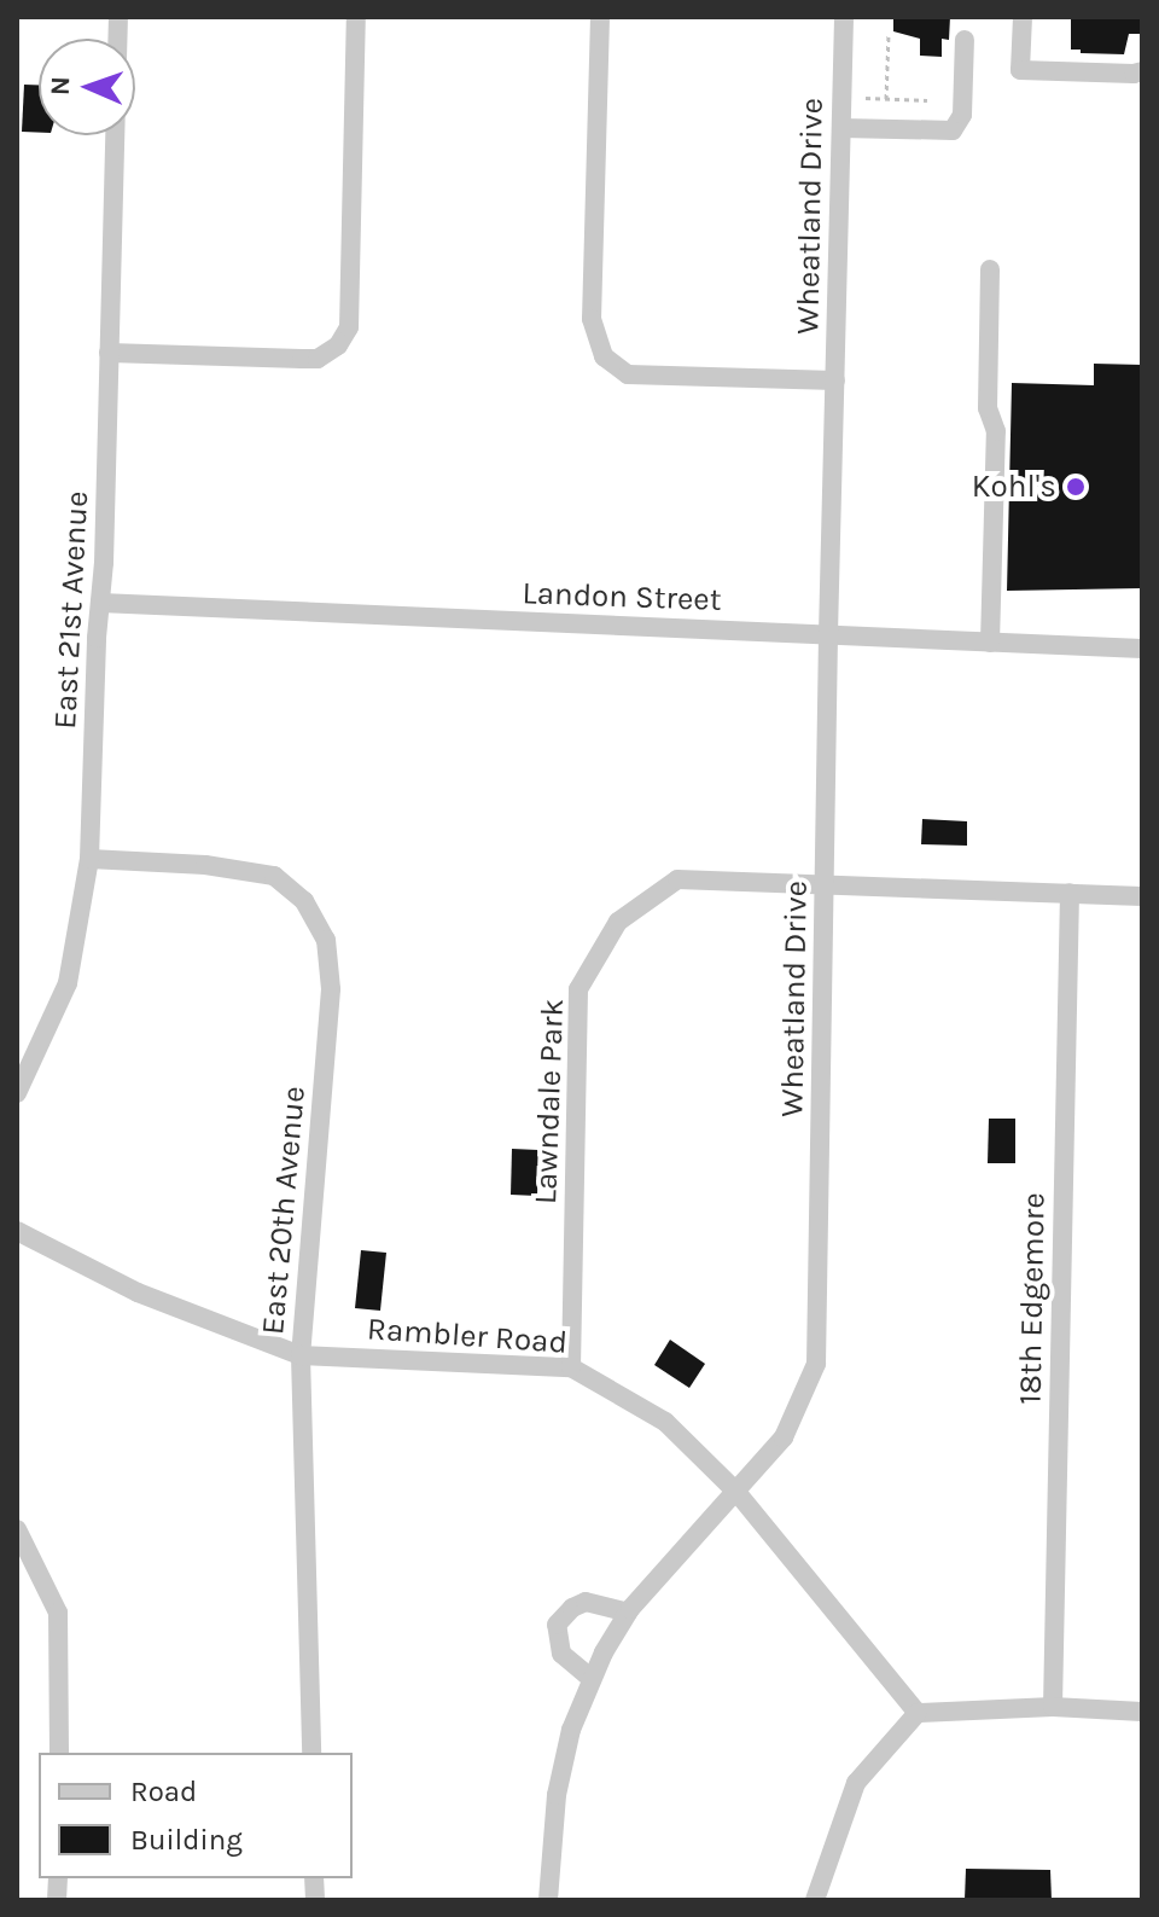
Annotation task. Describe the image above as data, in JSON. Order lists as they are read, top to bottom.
{
  "streets": {
    "street": [
      "Wheatland Drive",
      "Landon Street",
      "East 21st Avenue",
      "Lawndale Park",
      "East 20th Avenue",
      "18th Edgemore",
      "Rambler Road"
    ]
  },
  "crossings": [
    ["Wheatland Drive", "Landon Street"],
    ["Wheatland Drive", "Lawndale Park"],
    ["Wheatland Drive", "Rambler Road"],
    ["Landon Street", "East 21st Avenue"],
    ["East 21st Avenue", "East 20th Avenue"],
    ["Lawndale Park", "18th Edgemore"],
    ["Lawndale Park", "Rambler Road"],
    ["East 20th Avenue", "Rambler Road"]
  ],
  "places": ["Kohl's"],
  "legend": ["Road", "Building"],
  "north": "left"
}
